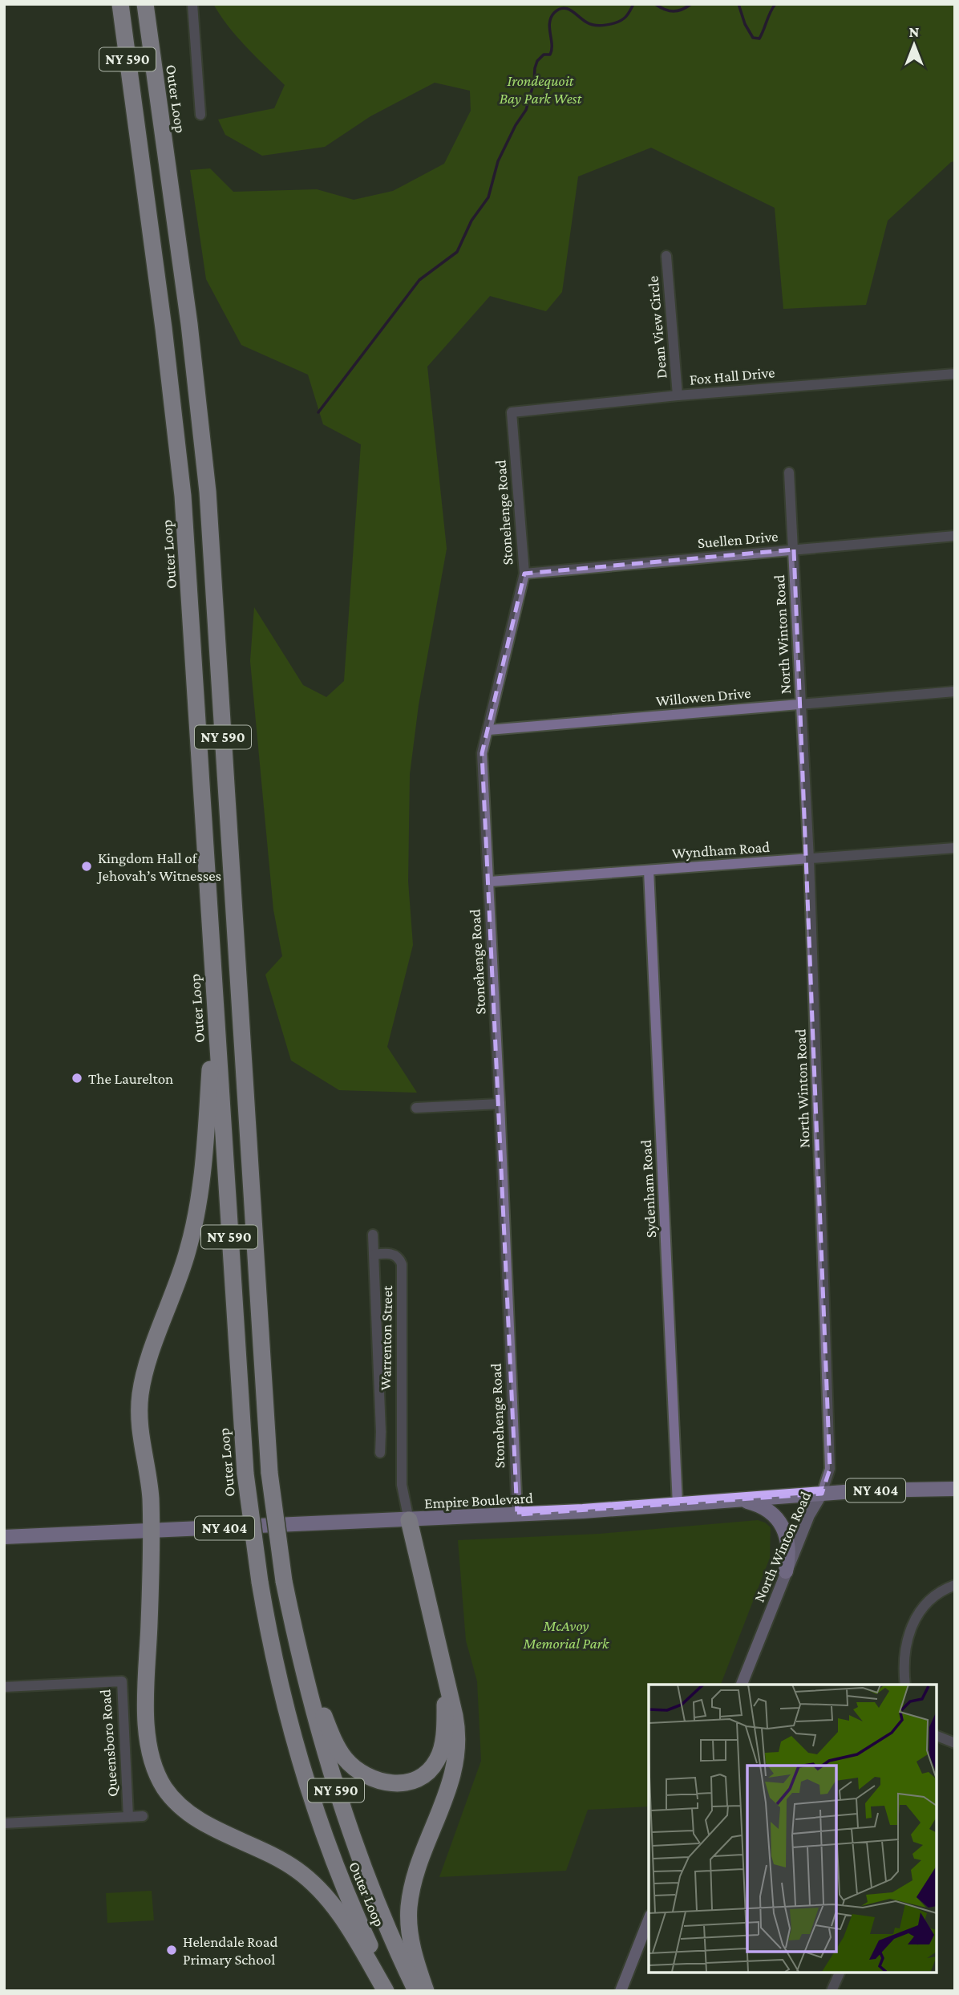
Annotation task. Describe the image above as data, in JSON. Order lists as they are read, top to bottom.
{
  "streets": {
    "highway": ["NY 590", "Outer Loop"],
    "main road": ["North Winton Road", "NY 404", "Empire Boulevard"],
    "street": [
      "Dean View Circle",
      "Fox Hall Drive",
      "Stonehenge Road",
      "Suellen Drive",
      "Willowen Drive",
      "Wyndham Road",
      "Sydenham Road",
      "Warrenton Street",
      "Queensboro Road"
    ]
  },
  "crossings": [
    ["Dean View Circle", "Fox Hall Drive"],
    ["Fox Hall Drive", "Stonehenge Road"],
    ["Stonehenge Road", "Suellen Drive"],
    ["Stonehenge Road", "Willowen Drive"],
    ["Stonehenge Road", "Wyndham Road"],
    ["Stonehenge Road", "Empire Boulevard"],
    ["Suellen Drive", "North Winton Road"],
    ["North Winton Road", "Willowen Drive"],
    ["North Winton Road", "Wyndham Road"],
    ["North Winton Road", "Empire Boulevard"],
    ["Wyndham Road", "Sydenham Road"],
    ["Sydenham Road", "Empire Boulevard"],
    ["Warrenton Street", "Empire Boulevard"]
  ],
  "parks": ["Irondequoit Bay Park West", "McAvoy Memorial Park"],
  "places": ["Kingdom Hall of Jehovah’s Witnesses", "The Laurelton", "Helendale Road Primary School"],
  "north": "top"
}
